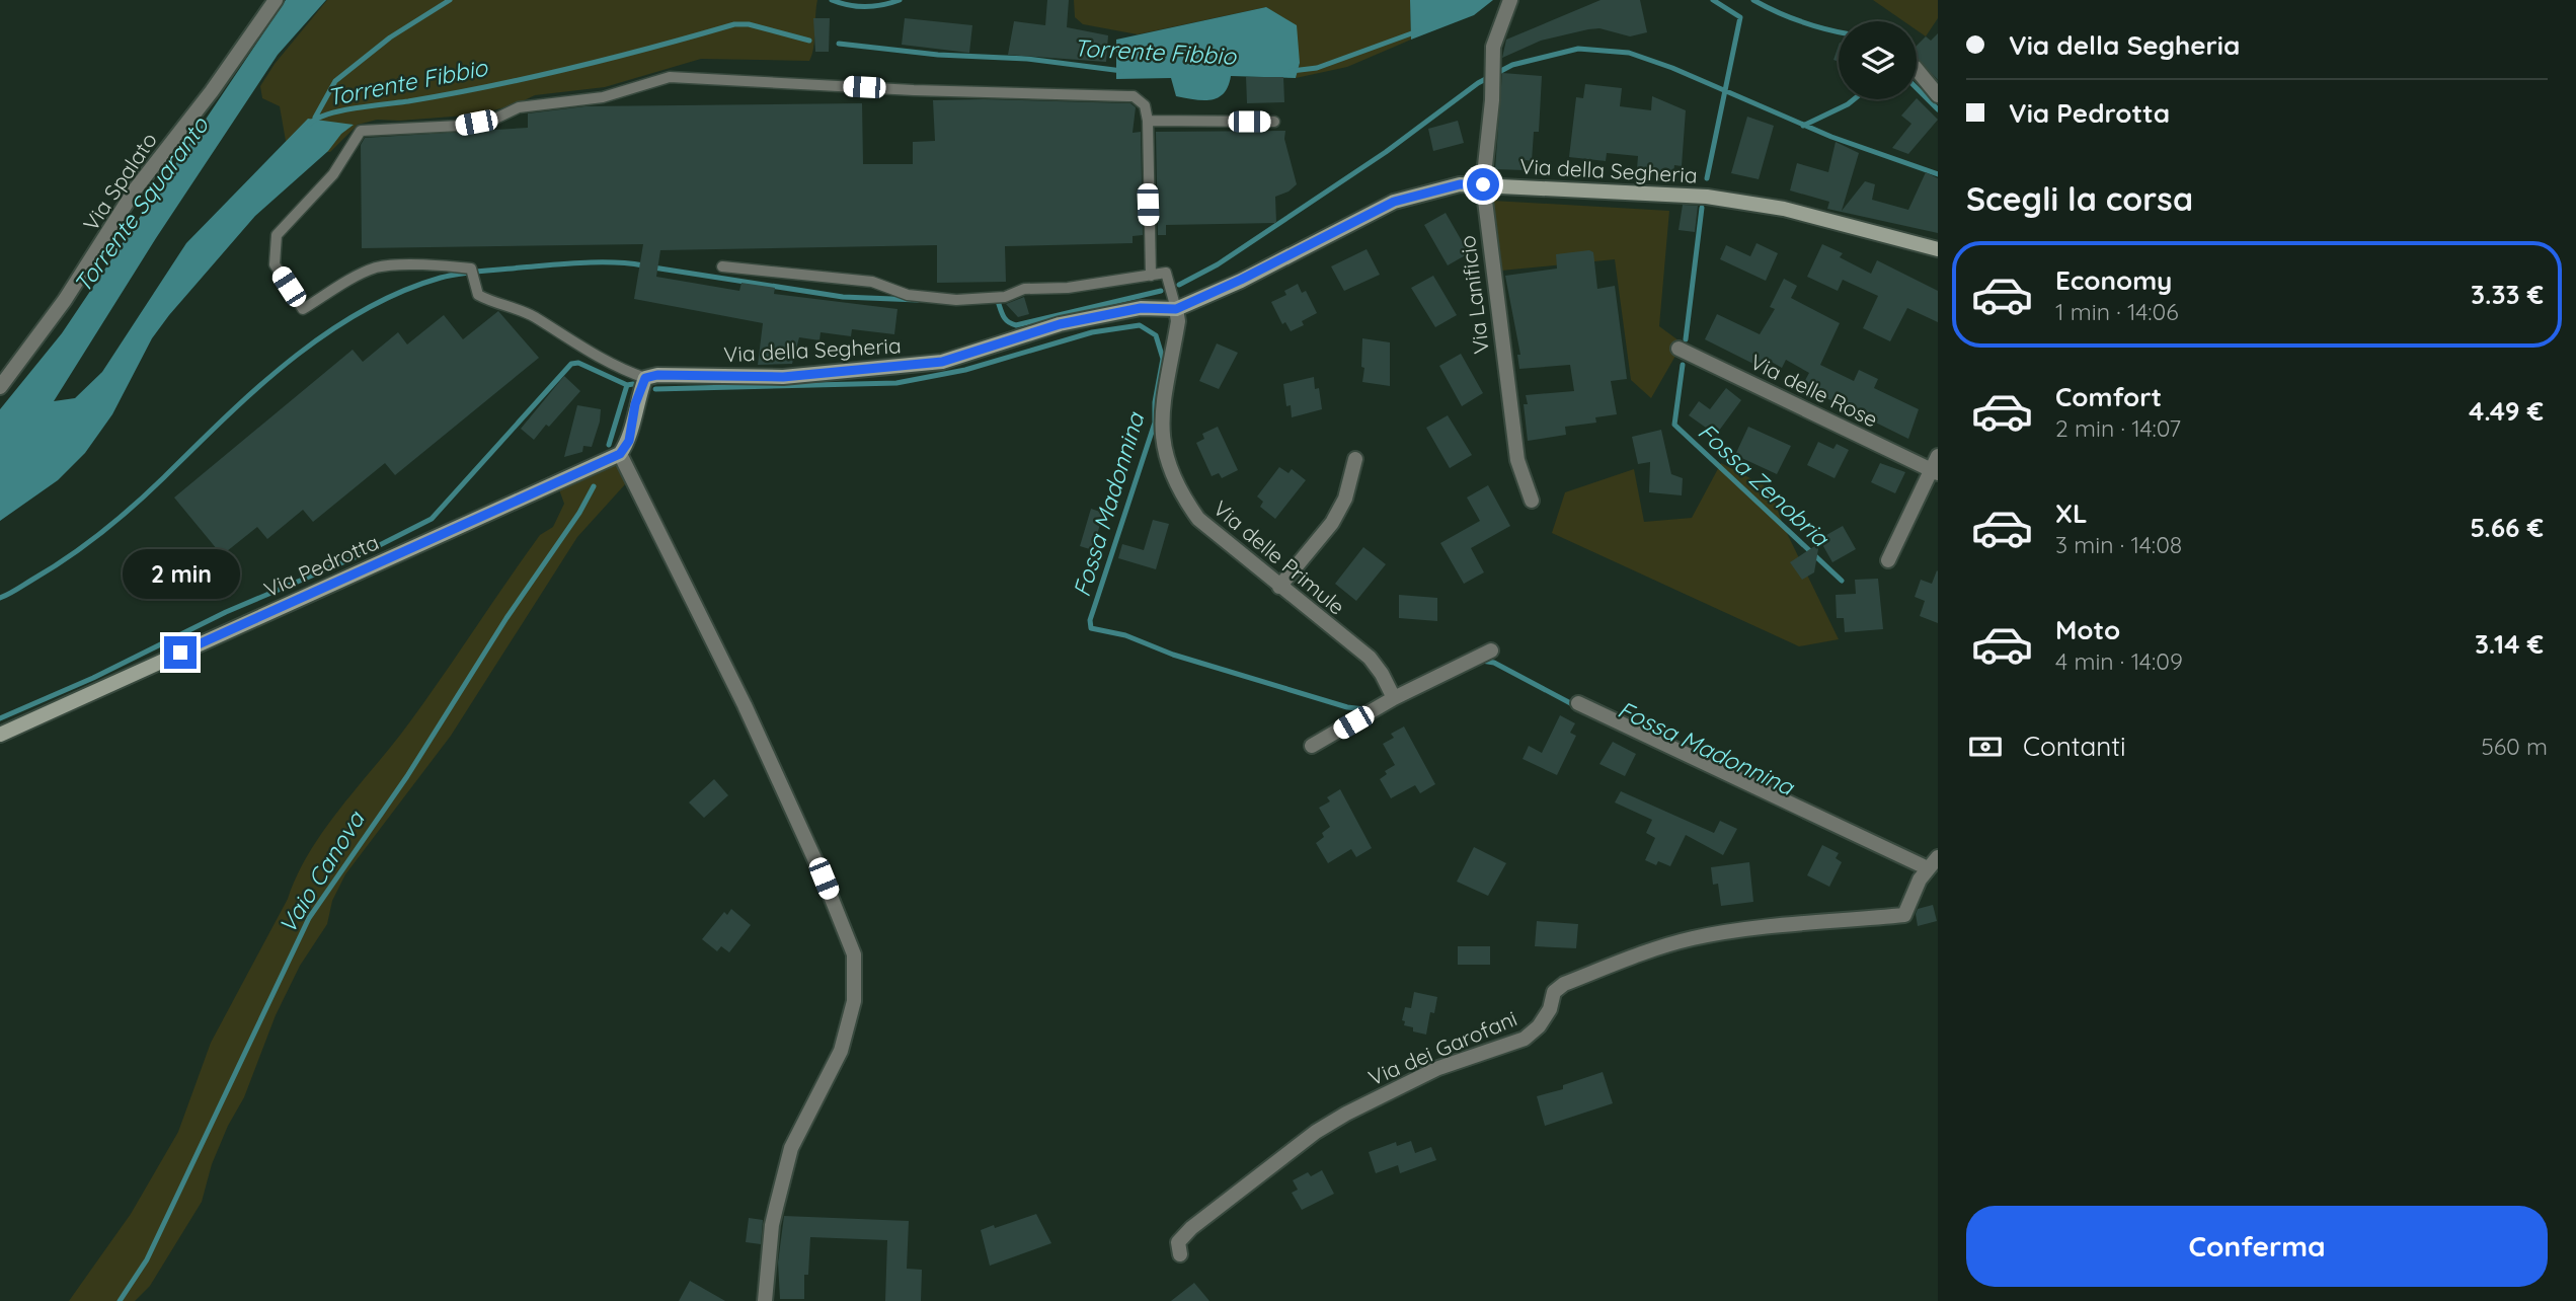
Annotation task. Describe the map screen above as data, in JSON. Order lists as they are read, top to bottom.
{
  "streets": {
    "street": [
      "Via della Segheria",
      "Via Spalato",
      "Via Lanificio",
      "Via delle Rose",
      "Via delle Primule",
      "Via Pedrotta",
      "Via dei Garofani"
    ]
  },
  "crossings": [
    ["Via della Segheria", "Via Lanificio"],
    ["Via della Segheria", "Via delle Primule"]
  ],
  "water": [
    "Torrente Fibbio",
    "Torrente Squaranto",
    "Fossa Zenobria",
    "Fossa Madonnina",
    "Vaio Canova"
  ],
  "page": {
    "banner": ["Via della Segheria", "Via Pedrotta"],
    "heading": "Scegli la corsa",
    "list": [
      {
        "name": "Economy",
        "note": "1 min · 14:06",
        "value": "3.33 €"
      },
      {
        "name": "Comfort",
        "note": "2 min · 14:07",
        "value": "4.49 €"
      },
      {
        "name": "XL",
        "note": "3 min · 14:08",
        "value": "5.66 €"
      },
      {
        "name": "Moto",
        "note": "4 min · 14:09",
        "value": "3.14 €"
      }
    ],
    "bubble": "2 min",
    "pay": ["Contanti", "560 m"],
    "buttons": "Conferma"
  }
}
